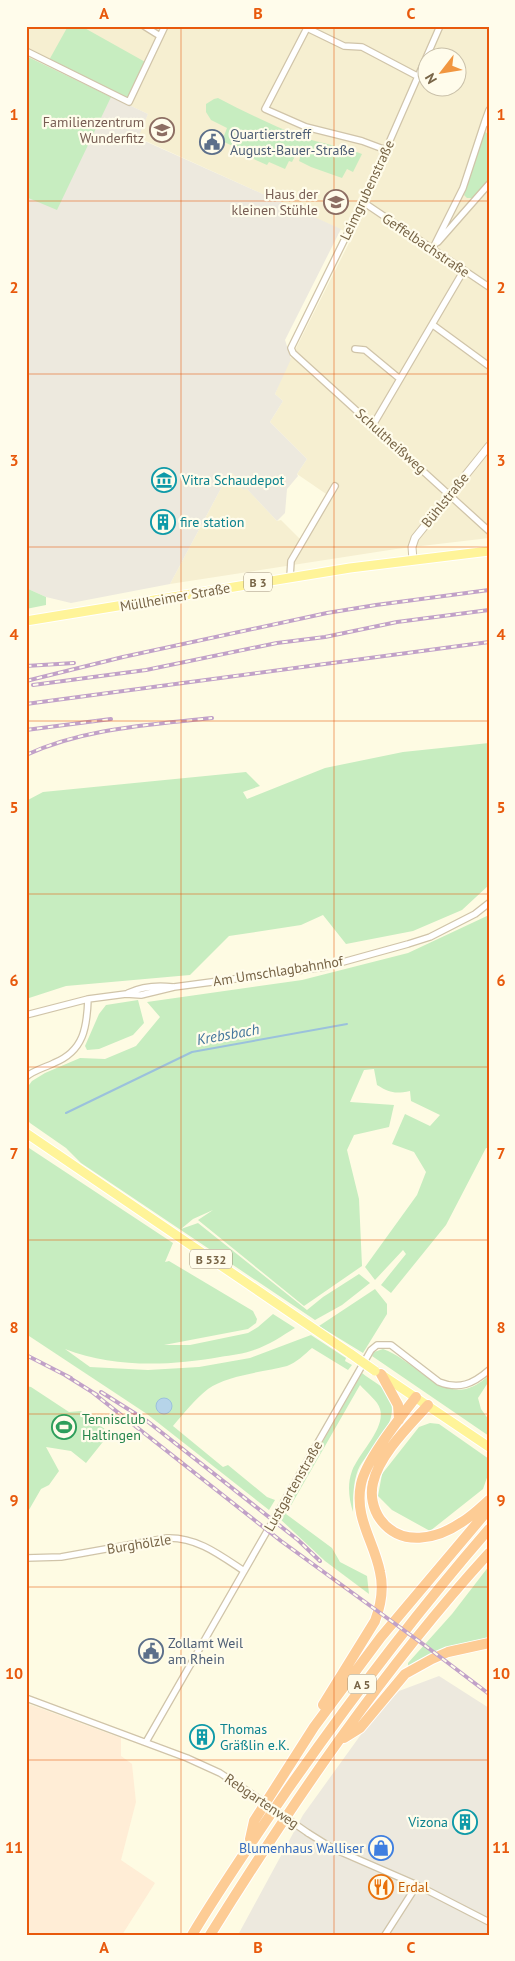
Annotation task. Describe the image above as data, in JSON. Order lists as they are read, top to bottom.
{
  "streets": {
    "highway": ["A 5"],
    "main road": ["B 3", "Müllheimer Straße", "B 532"],
    "street": [
      "Leimgrubenstraße",
      "Geffelbachstraße",
      "Schultheißweg",
      "Bühlstraße",
      "Am Umschlagbahnhof",
      "Lustgartenstraße",
      "Burghölzle",
      "Rebgartenweg"
    ]
  },
  "crossings": [
    ["Leimgrubenstraße", "Geffelbachstraße"],
    ["Leimgrubenstraße", "Schultheißweg"],
    ["Schultheißweg", "Bühlstraße"],
    ["Bühlstraße", "B 3"],
    ["Bühlstraße", "Müllheimer Straße"],
    ["B 3", "Müllheimer Straße"],
    ["Lustgartenstraße", "Burghölzle"],
    ["Lustgartenstraße", "Rebgartenweg"]
  ],
  "water": ["Krebsbach"],
  "places": {
    "school or university": ["Familienzentrum Wunderfitz", "Haus der kleinen Stühle"],
    "public building": ["Quartierstreff August-Bauer-Straße", "Zollamt Weil am Rhein"],
    "museum": ["Vitra Schaudepot"],
    "building": ["fire station", "Thomas Gräßlin e.K.", "Vizona"],
    "sports": ["Tennisclub Haltingen"],
    "shop": ["Blumenhaus Walliser"],
    "restaurant": ["Erdal"]
  },
  "north": "bottom left",
  "grid": {
    "columns": ["A", "B", "C"],
    "rows": [
      "1",
      "2",
      "3",
      "4",
      "5",
      "6",
      "7",
      "8",
      "9",
      "10",
      "11"
    ]
  }
}
